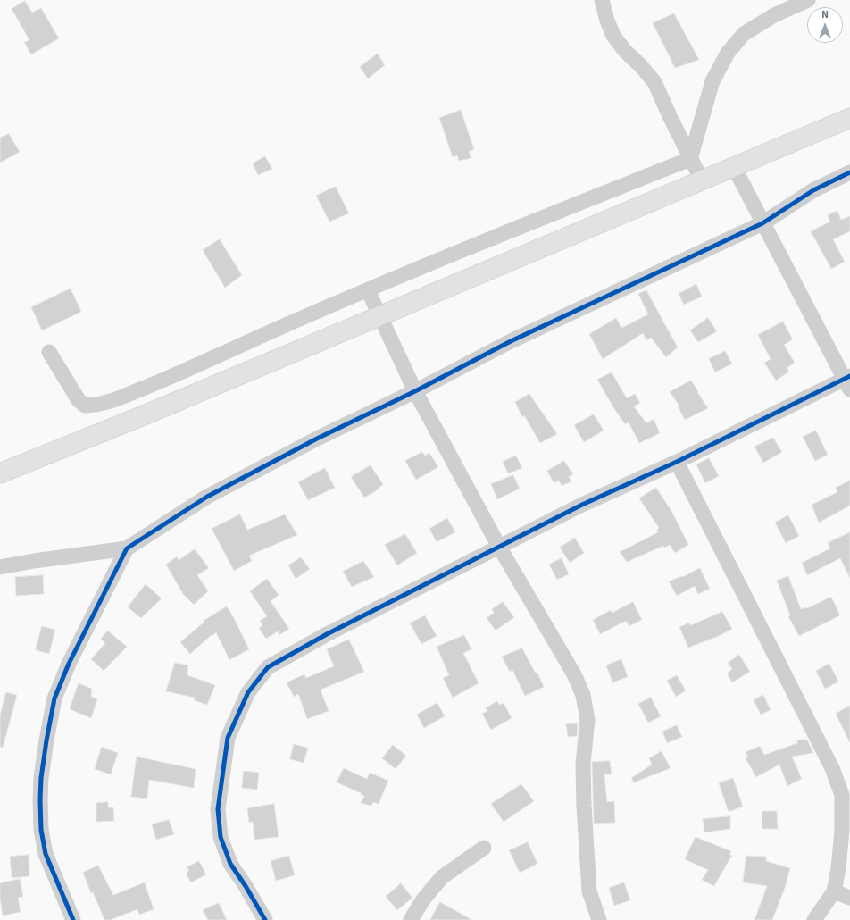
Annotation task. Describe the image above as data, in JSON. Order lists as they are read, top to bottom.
{
  "north": "top"
}
